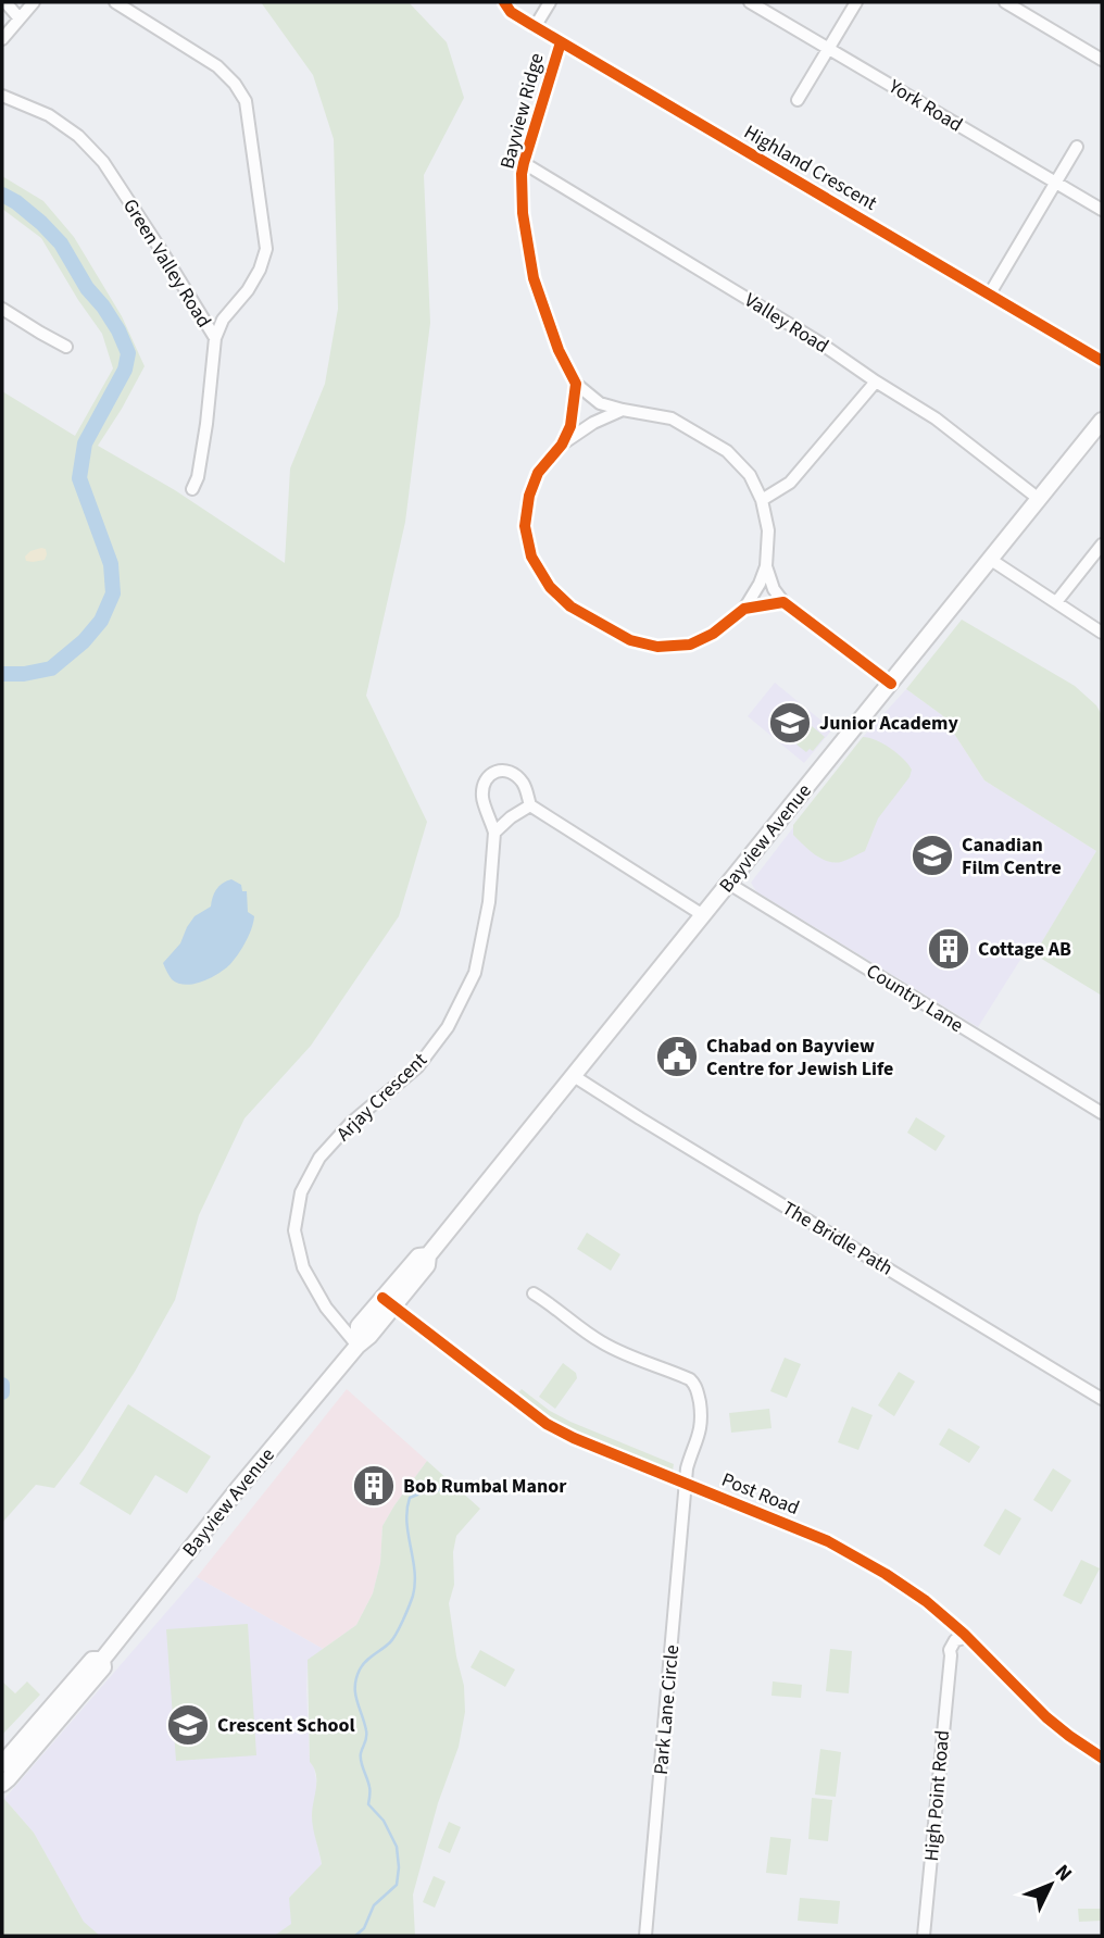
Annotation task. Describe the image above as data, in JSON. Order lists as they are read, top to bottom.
{
  "streets": {
    "main road": ["Bayview Avenue"],
    "street": [
      "York Road",
      "Bayview Ridge",
      "Highland Crescent",
      "Green Valley Road",
      "Valley Road",
      "Country Lane",
      "Arjay Crescent",
      "The Bridle Path",
      "Post Road",
      "Park Lane Circle",
      "High Point Road"
    ]
  },
  "crossings": [
    ["Bayview Ridge", "Highland Crescent"],
    ["Bayview Ridge", "Valley Road"],
    ["Valley Road", "Bayview Avenue"],
    ["Bayview Avenue", "Country Lane"],
    ["Bayview Avenue", "Arjay Crescent"],
    ["Bayview Avenue", "The Bridle Path"],
    ["Bayview Avenue", "Post Road"],
    ["Post Road", "Park Lane Circle"],
    ["Post Road", "High Point Road"]
  ],
  "places": {
    "school or university": ["Junior Academy", "Canadian Film Centre", "Crescent School"],
    "building": ["Cottage AB", "Bob Rumbal Manor"],
    "public building": ["Chabad on Bayview Centre for Jewish Life"]
  },
  "north": "top right"
}
